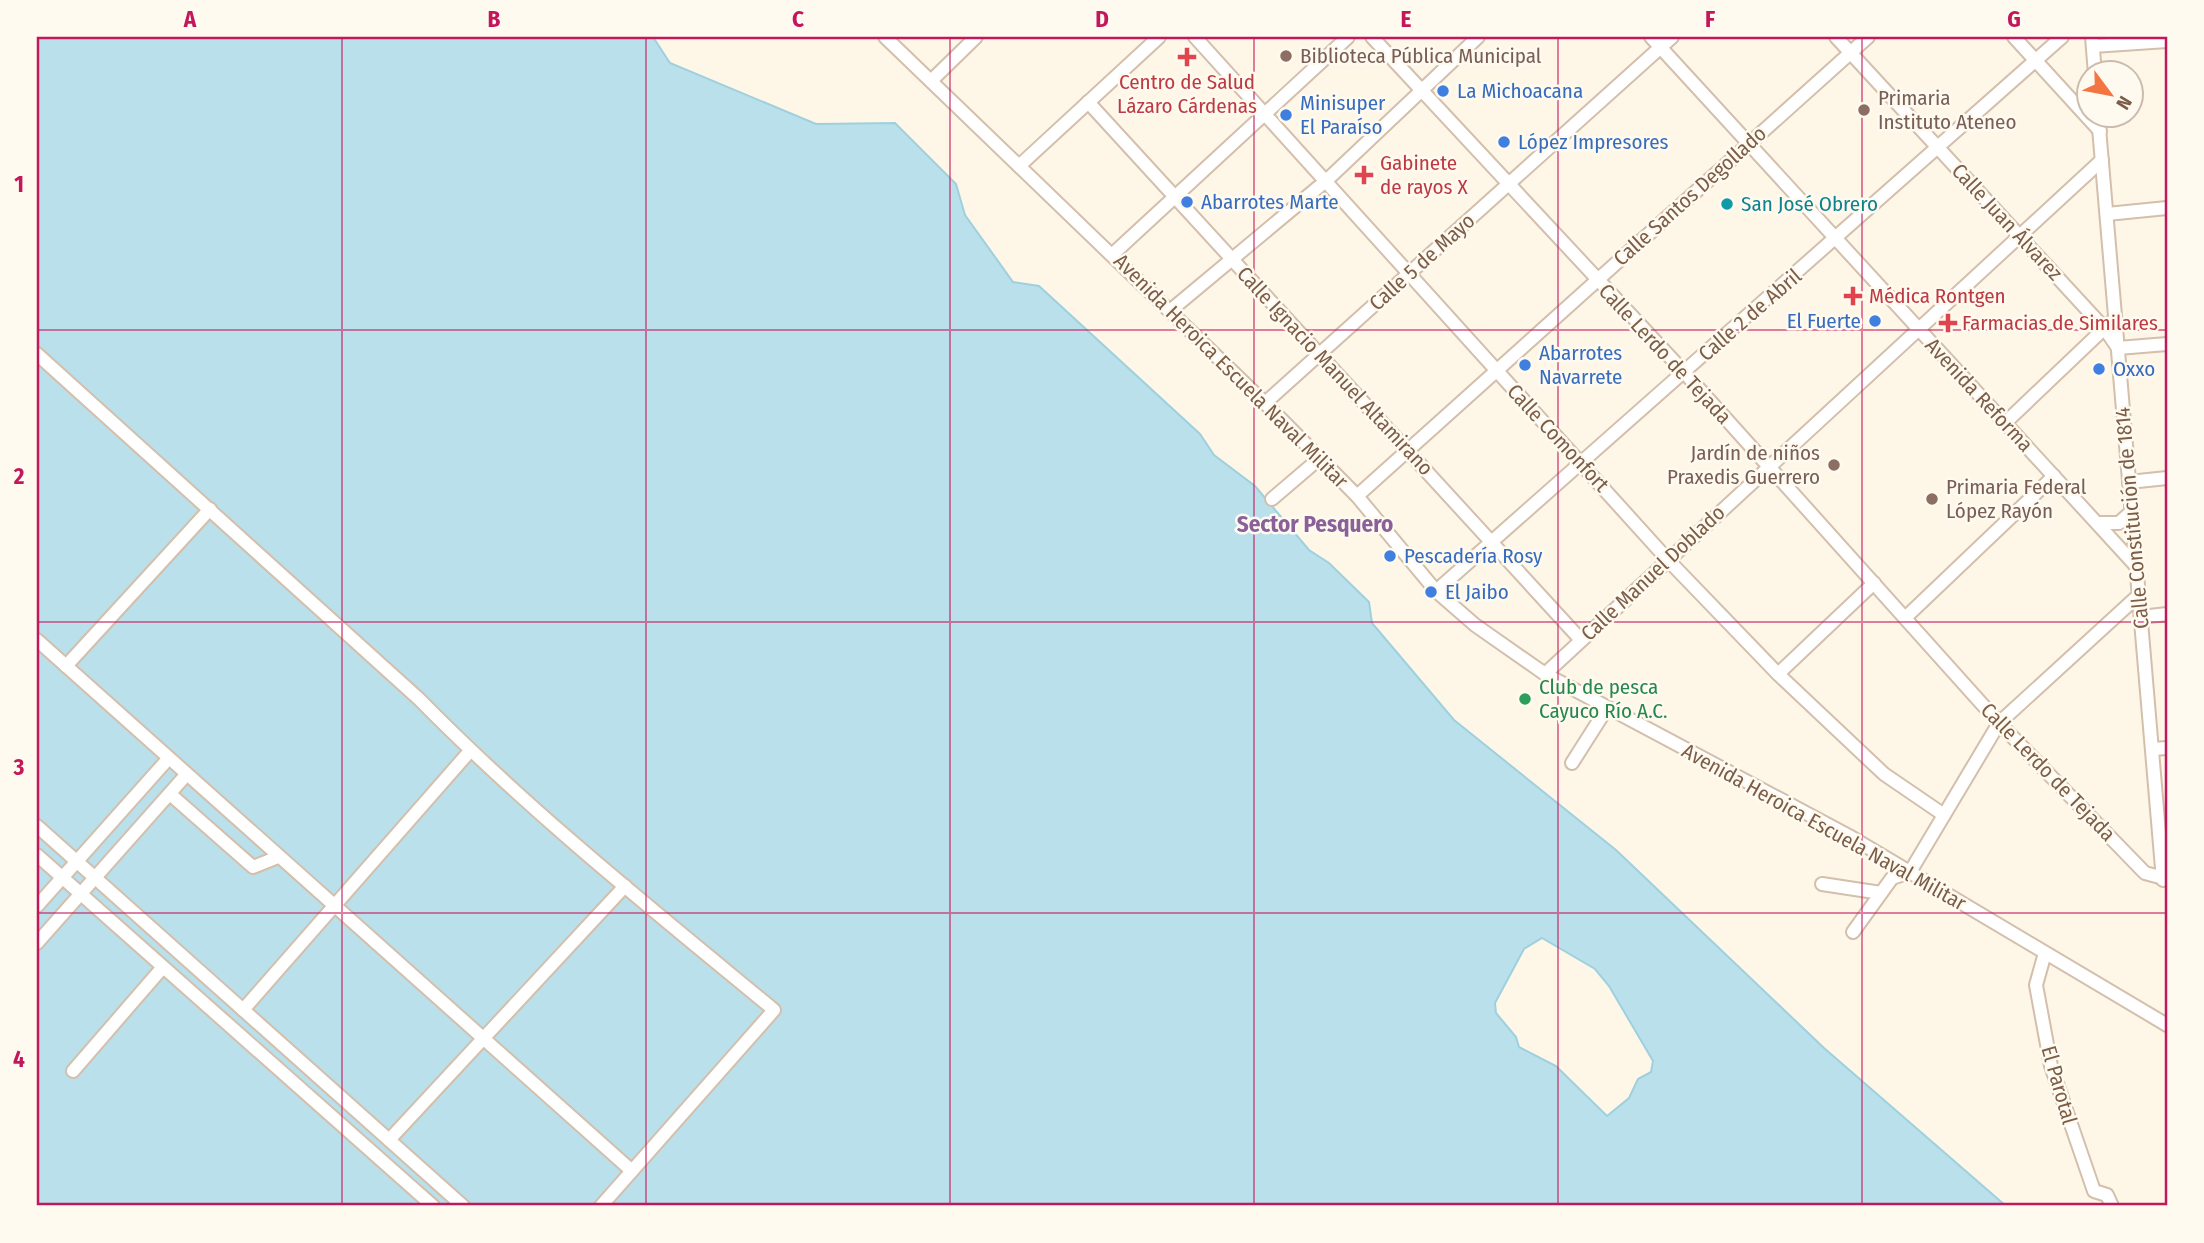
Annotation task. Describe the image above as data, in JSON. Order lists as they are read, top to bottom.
{
  "streets": {
    "street": [
      "Calle Santos Degollado",
      "Calle Juan Álvarez",
      "Calle 5 de Mayo",
      "Calle 2 de Abril",
      "Calle Lerdo de Tejada",
      "Avenida Heroica Escuela Naval Militar",
      "Calle Ignacio Manuel Altamirano",
      "Avenida Reforma",
      "Calle Comonfort",
      "Calle Constitución de 1814",
      "Calle Manuel Doblado",
      "El Parotal"
    ]
  },
  "crossings": [
    ["Calle Santos Degollado", "Calle Juan Álvarez"],
    ["Calle Santos Degollado", "Calle Lerdo de Tejada"],
    ["Calle Santos Degollado", "Avenida Heroica Escuela Naval Militar"],
    ["Calle Santos Degollado", "Calle Ignacio Manuel Altamirano"],
    ["Calle Santos Degollado", "Avenida Reforma"],
    ["Calle Santos Degollado", "Calle Comonfort"],
    ["Calle Juan Álvarez", "Calle 2 de Abril"],
    ["Calle Juan Álvarez", "Calle Constitución de 1814"],
    ["Calle Juan Álvarez", "Calle Manuel Doblado"],
    ["Calle 5 de Mayo", "Calle Lerdo de Tejada"],
    ["Calle 5 de Mayo", "Avenida Heroica Escuela Naval Militar"],
    ["Calle 5 de Mayo", "Calle Ignacio Manuel Altamirano"],
    ["Calle 5 de Mayo", "Avenida Reforma"],
    ["Calle 5 de Mayo", "Calle Comonfort"],
    ["Calle 2 de Abril", "Calle Lerdo de Tejada"],
    ["Calle 2 de Abril", "Avenida Heroica Escuela Naval Militar"],
    ["Calle 2 de Abril", "Calle Ignacio Manuel Altamirano"],
    ["Calle 2 de Abril", "Avenida Reforma"],
    ["Calle 2 de Abril", "Calle Comonfort"],
    ["Calle Lerdo de Tejada", "Calle Constitución de 1814"],
    ["Calle Lerdo de Tejada", "Calle Manuel Doblado"],
    ["Avenida Heroica Escuela Naval Militar", "Calle Manuel Doblado"],
    ["Avenida Heroica Escuela Naval Militar", "El Parotal"],
    ["Calle Ignacio Manuel Altamirano", "Calle Manuel Doblado"],
    ["Avenida Reforma", "Calle Constitución de 1814"],
    ["Avenida Reforma", "Calle Manuel Doblado"],
    ["Calle Comonfort", "Calle Manuel Doblado"],
    ["Calle Constitución de 1814", "Calle Manuel Doblado"]
  ],
  "districts": ["Sector Pesquero"],
  "places": {
    "other": [
      "Biblioteca Pública Municipal",
      "La Michoacana",
      "Primaria Instituto Ateneo",
      "Minisuper El Paraíso",
      "López Impresores",
      "Abarrotes Marte",
      "San José Obrero",
      "El Fuerte",
      "Abarrotes Navarrete",
      "Oxxo",
      "Jardín de niños Praxedis Guerrero",
      "Primaria Federal López Rayón",
      "Pescadería Rosy",
      "El Jaibo",
      "Club de pesca Cayuco Río A.C."
    ],
    "health": [
      "Centro de Salud Lázaro Cárdenas",
      "Gabinete de rayos X",
      "Médica Rontgen",
      "Farmacias de Similares"
    ]
  },
  "north": "bottom right",
  "grid": {
    "columns": [
      "A",
      "B",
      "C",
      "D",
      "E",
      "F",
      "G"
    ],
    "rows": [
      "1",
      "2",
      "3",
      "4"
    ]
  }
}
